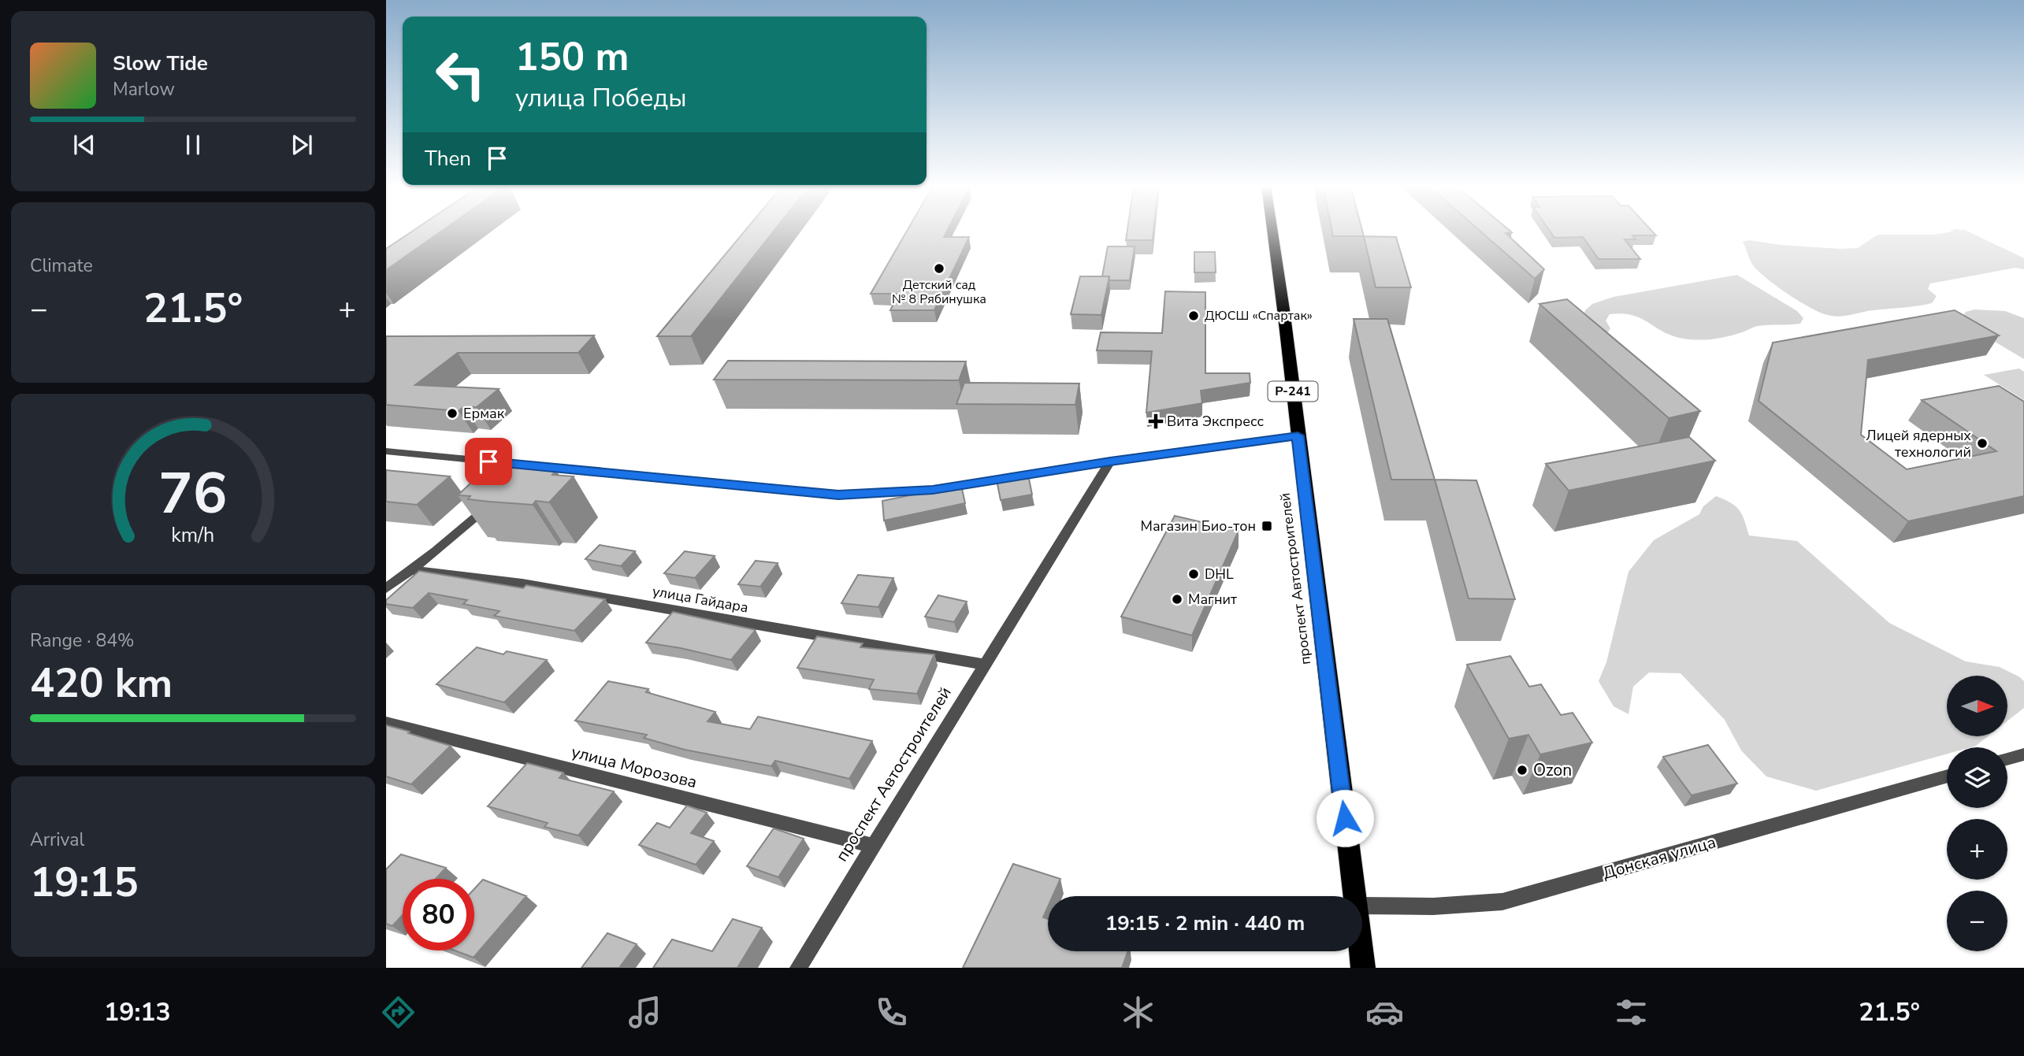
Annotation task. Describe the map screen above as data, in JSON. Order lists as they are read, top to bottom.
{
  "streets": {
    "highway": ["Р-241", "проспект Автостроителей"],
    "street": ["улица Гайдара", "улица Морозова", "Донская улица"]
  },
  "crossings": [
    ["проспект Автостроителей", "улица Гайдара"],
    ["проспект Автостроителей", "улица Морозова"]
  ],
  "places": {
    "other": [
      "Детский сад № 8 Рябинушка",
      "ДЮСШ «Спартак»",
      "Ермак",
      "Лицей ядерных технологий",
      "DHL",
      "Магнит",
      "Ozon"
    ],
    "health": ["Вита Экспресс"],
    "transit": ["Магазин Био-тон"]
  },
  "north": "right",
  "page": {
    "turn": ["150 m", "улица Победы"],
    "song": ["Slow Tide", "Marlow"],
    "then": "Then",
    "tile": [
      "Climate",
      ["Range · 84%", "420 km"],
      ["Arrival", "19:15"]
    ],
    "heat": ["−", "21.5°", "+"],
    "map_buttons": ["+", "−"],
    "limit": "80",
    "trip": "19:15 · 2 min · 440 m",
    "tabs": ["19:13", "21.5°"],
    "gauge": ["76", "km/h"]
  }
}
